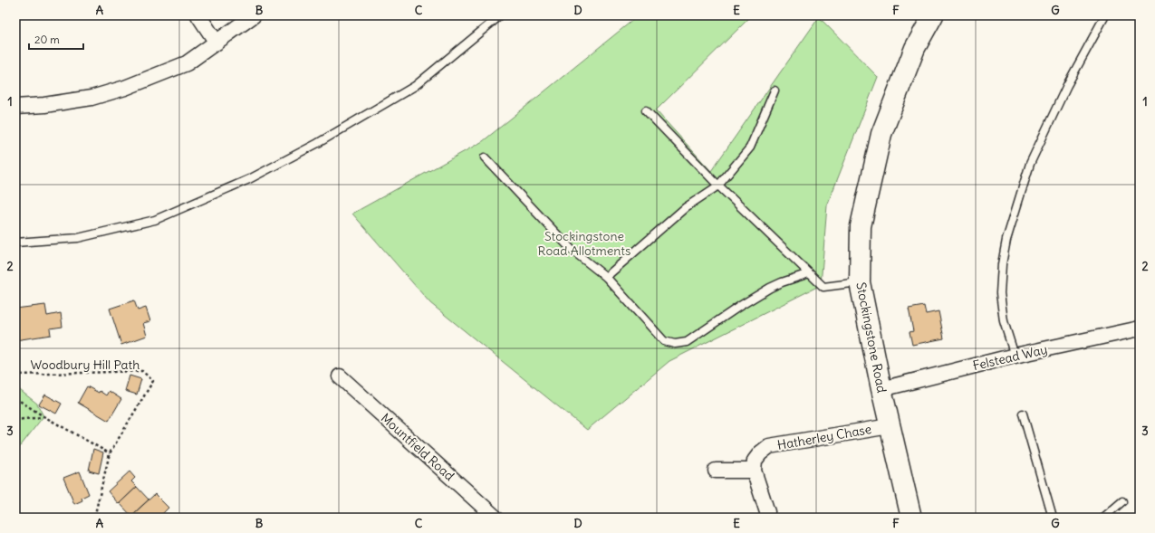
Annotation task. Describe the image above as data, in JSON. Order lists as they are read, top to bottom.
{
  "streets": {
    "main road": ["Stockingstone Road"],
    "street": ["Felstead Way", "Hatherley Chase", "Mountfield Road"],
    "path": ["Woodbury Hill Path"]
  },
  "crossings": [
    ["Stockingstone Road", "Felstead Way"],
    ["Stockingstone Road", "Hatherley Chase"]
  ],
  "parks": ["Stockingstone Road Allotments"],
  "scale_bar": "20 m",
  "grid": {
    "columns": [
      "A",
      "B",
      "C",
      "D",
      "E",
      "F",
      "G"
    ],
    "rows": ["1", "2", "3"]
  }
}
